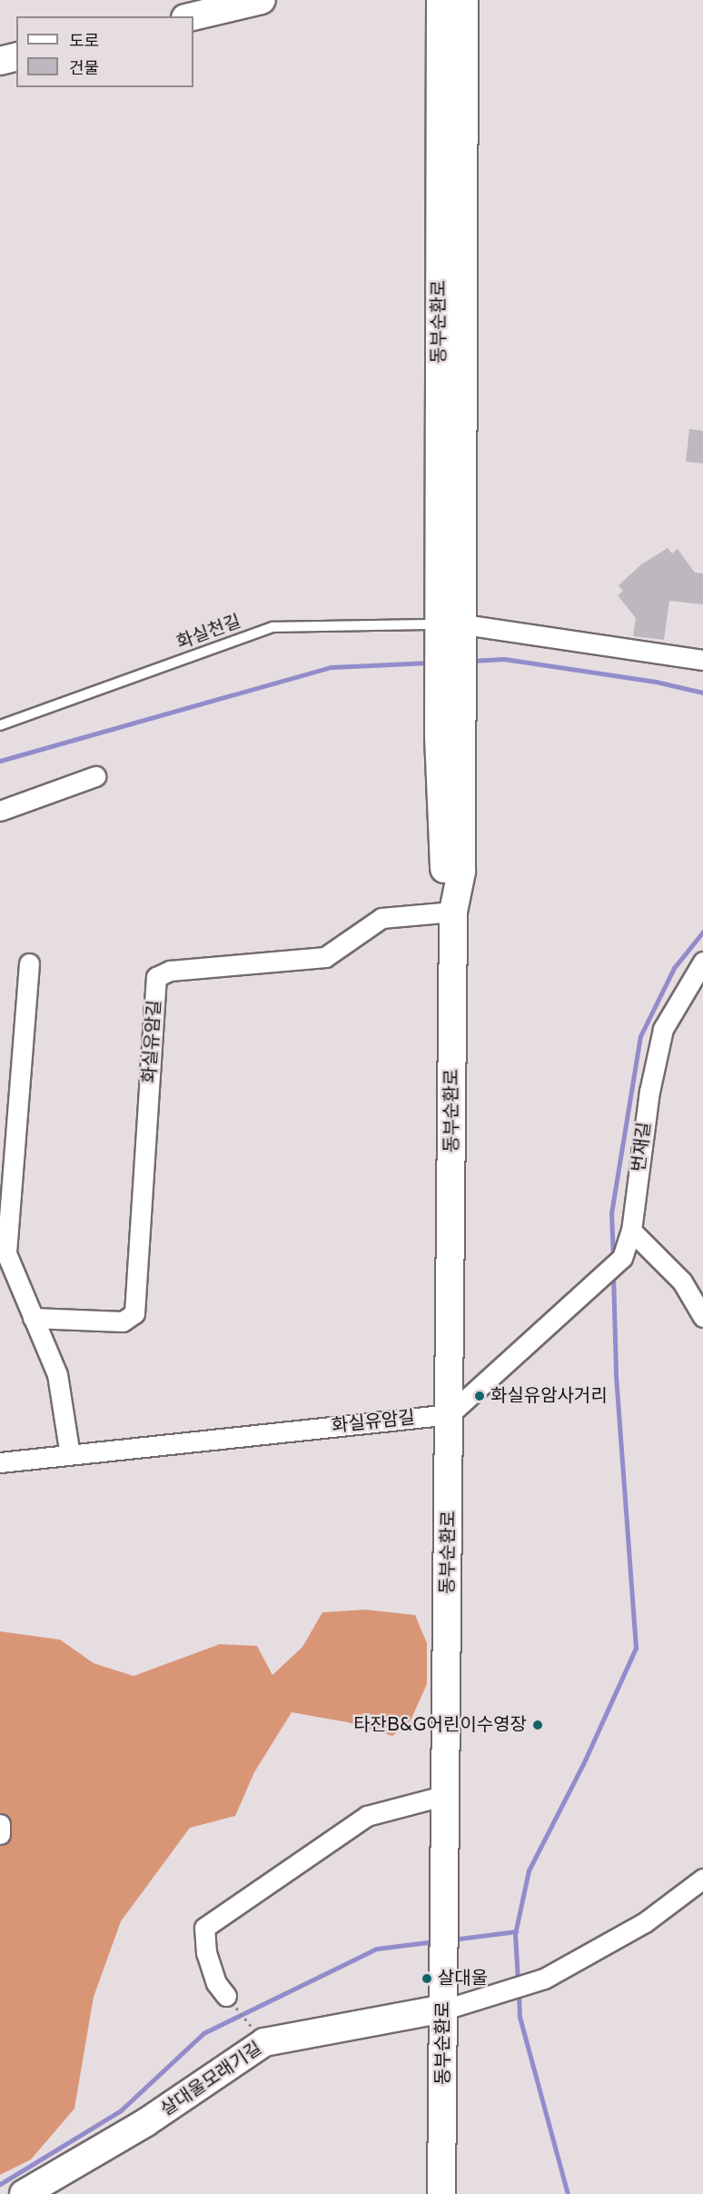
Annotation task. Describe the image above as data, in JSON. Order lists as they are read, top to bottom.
{
  "streets": {
    "street": [
      "동부순환로",
      "화실유암길",
      "번재길",
      "살대울모래기길"
    ],
    "lane": ["화실천길"]
  },
  "crossings": [
    ["동부순환로", "화실천길"],
    ["동부순환로", "화실유암길"],
    ["동부순환로", "번재길"],
    ["동부순환로", "살대울모래기길"],
    ["화실유암길", "번재길"]
  ],
  "places": ["화실유암사거리", "타잔B&G어린이수영장", "살대울"],
  "legend": ["도로", "건물"]
}
